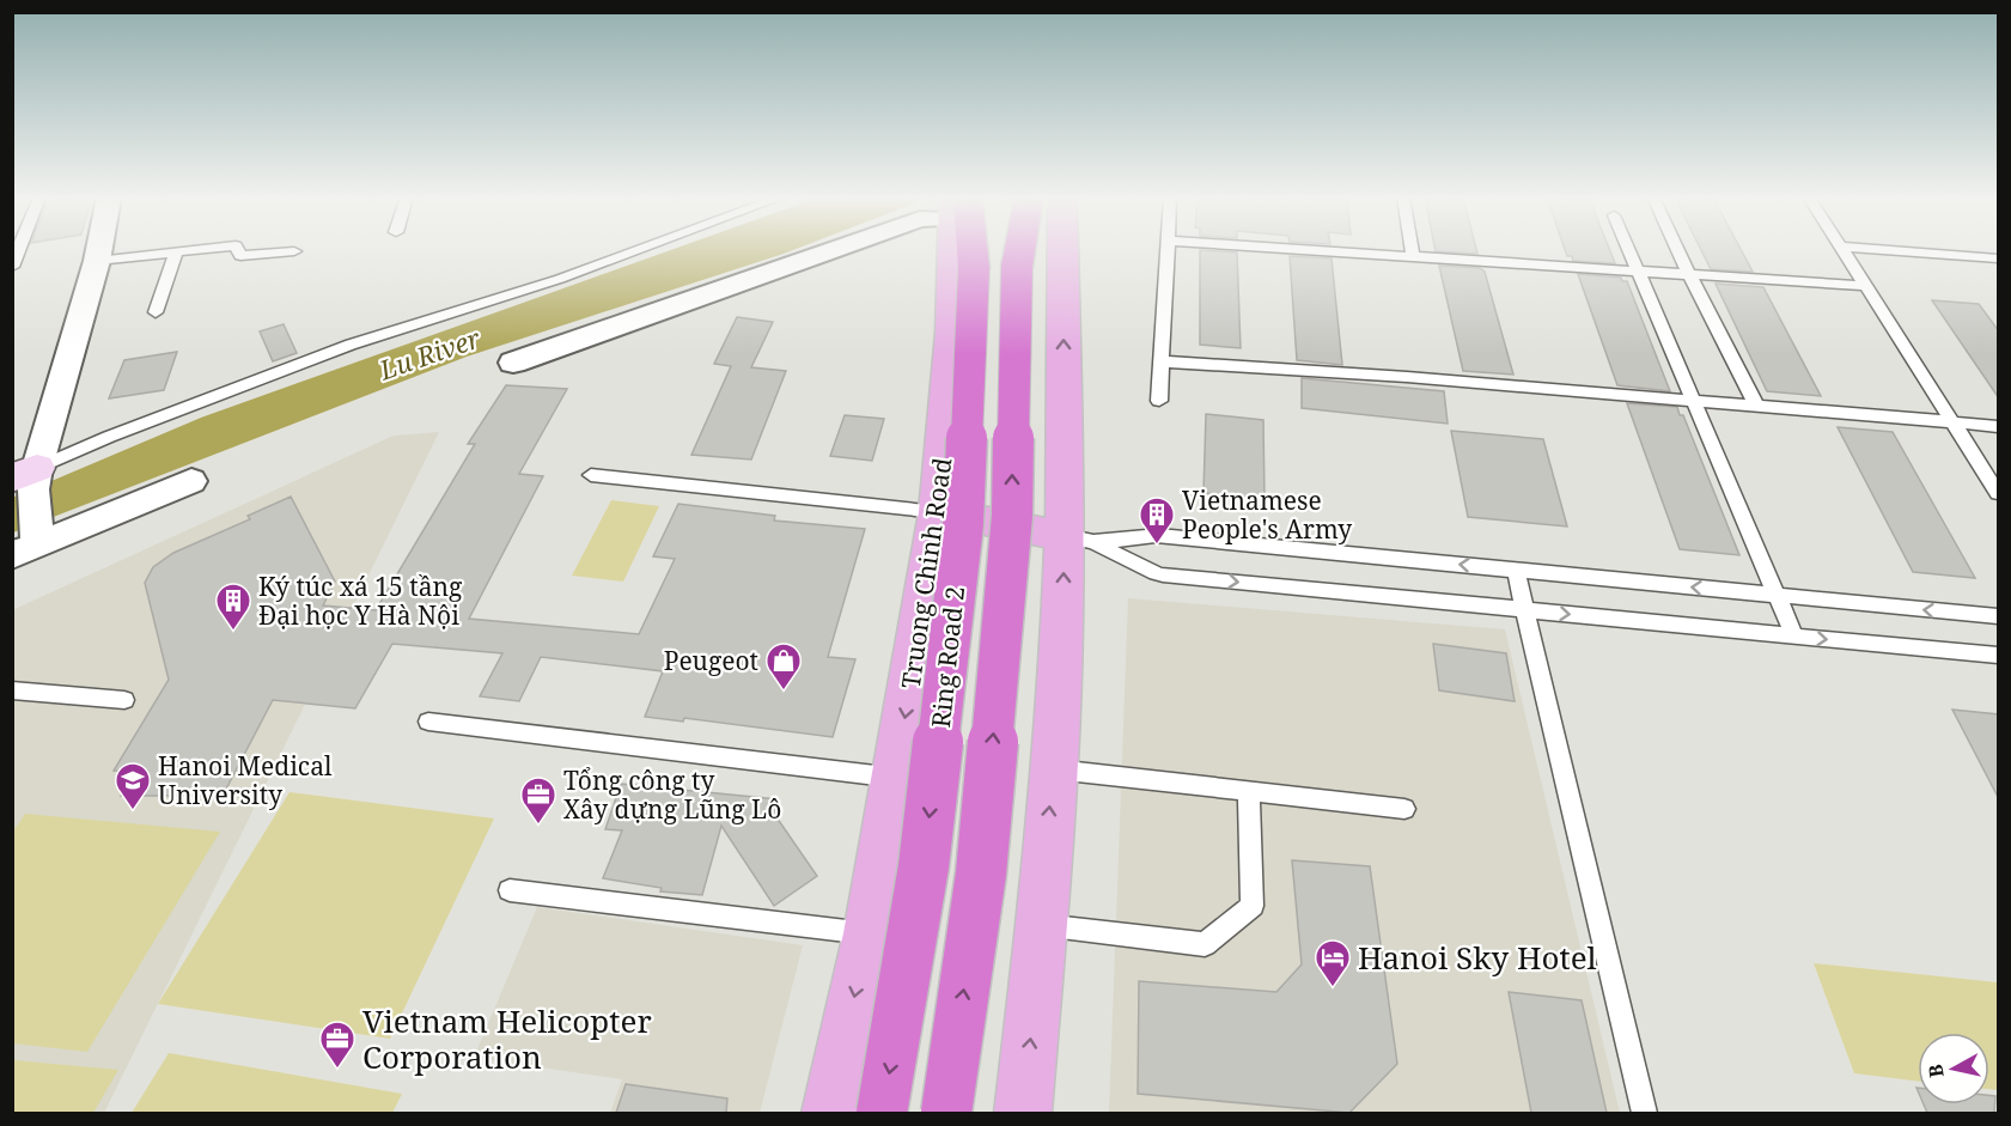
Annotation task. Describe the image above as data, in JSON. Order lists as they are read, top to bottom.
{
  "streets": {
    "highway": ["Ring Road 2"],
    "main road": ["Truong Chinh Road"]
  },
  "water": ["Lu River"],
  "places": {
    "building": ["Vietnamese People's Army", "Ký túc xá 15 tầng Đại học Y Hà Nội"],
    "shop": ["Peugeot"],
    "school or university": ["Hanoi Medical University"],
    "office": ["Tổng công ty Xây dựng Lũng Lô", "Vietnam Helicopter Corporation"],
    "hotel": ["Hanoi Sky Hotel"]
  },
  "north": "left"
}
